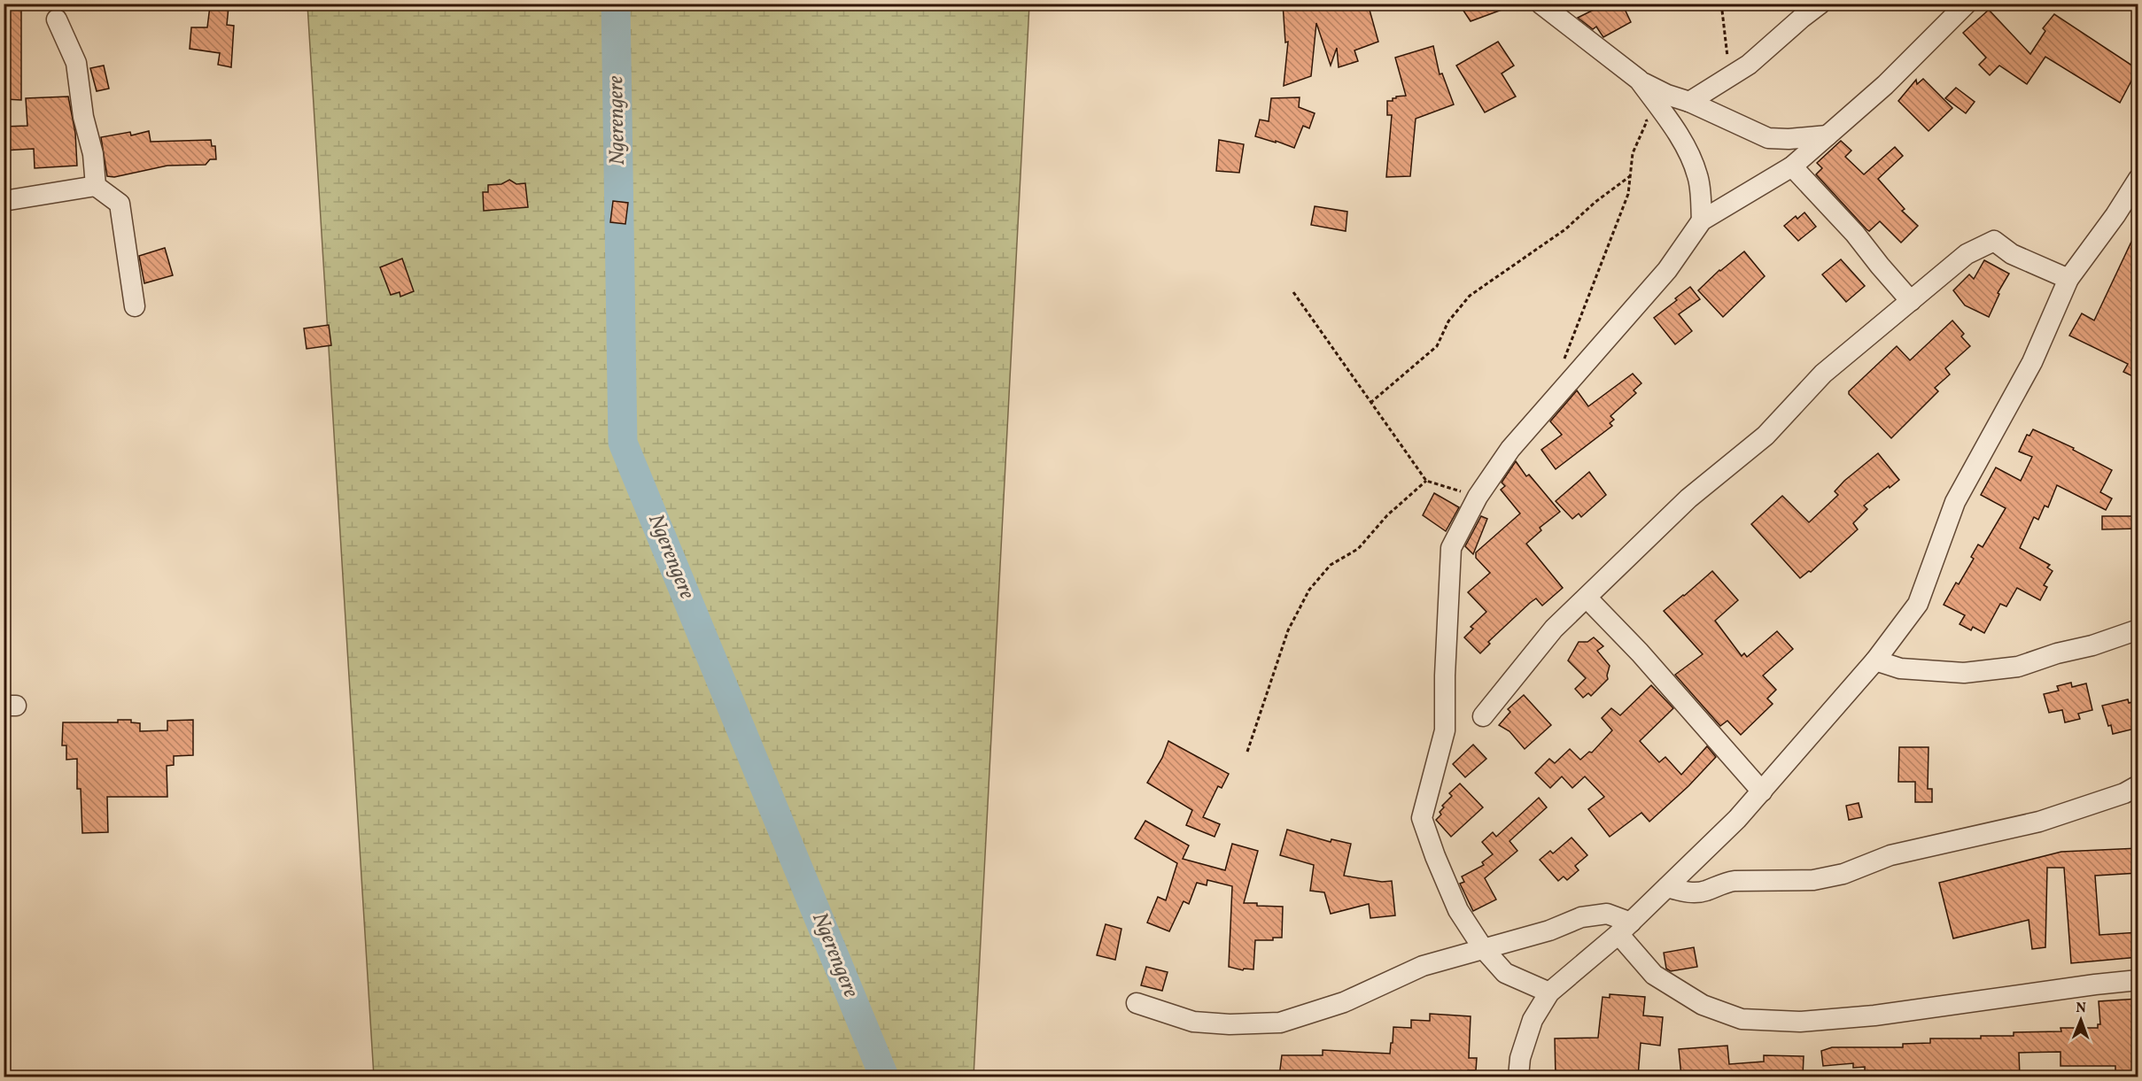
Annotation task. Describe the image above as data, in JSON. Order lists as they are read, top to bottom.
{
  "water": ["Ngerengere"],
  "north": "top"
}
